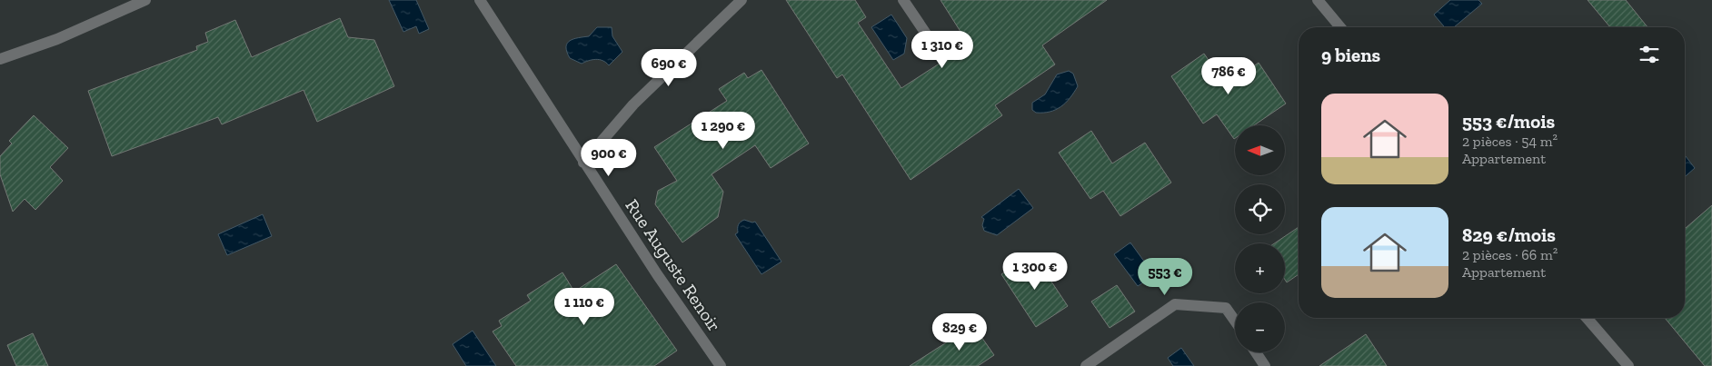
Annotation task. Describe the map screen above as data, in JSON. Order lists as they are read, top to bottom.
{
  "streets": {
    "street": ["Rue Auguste Renoir"]
  },
  "north": "left",
  "page": {
    "heading": "9 biens",
    "price": [
      "1 310 €",
      "690 €",
      "786 €",
      "1 290 €",
      "900 €",
      "1 300 €",
      "553 €",
      "1 110 €",
      "829 €"
    ],
    "list": [
      {
        "name": "553 €/mois",
        "note": "2 pièces · 54 m² · Appartement"
      },
      {
        "name": "829 €/mois",
        "note": "2 pièces · 66 m² · Appartement"
      }
    ],
    "map_buttons": ["+", "−"]
  }
}
